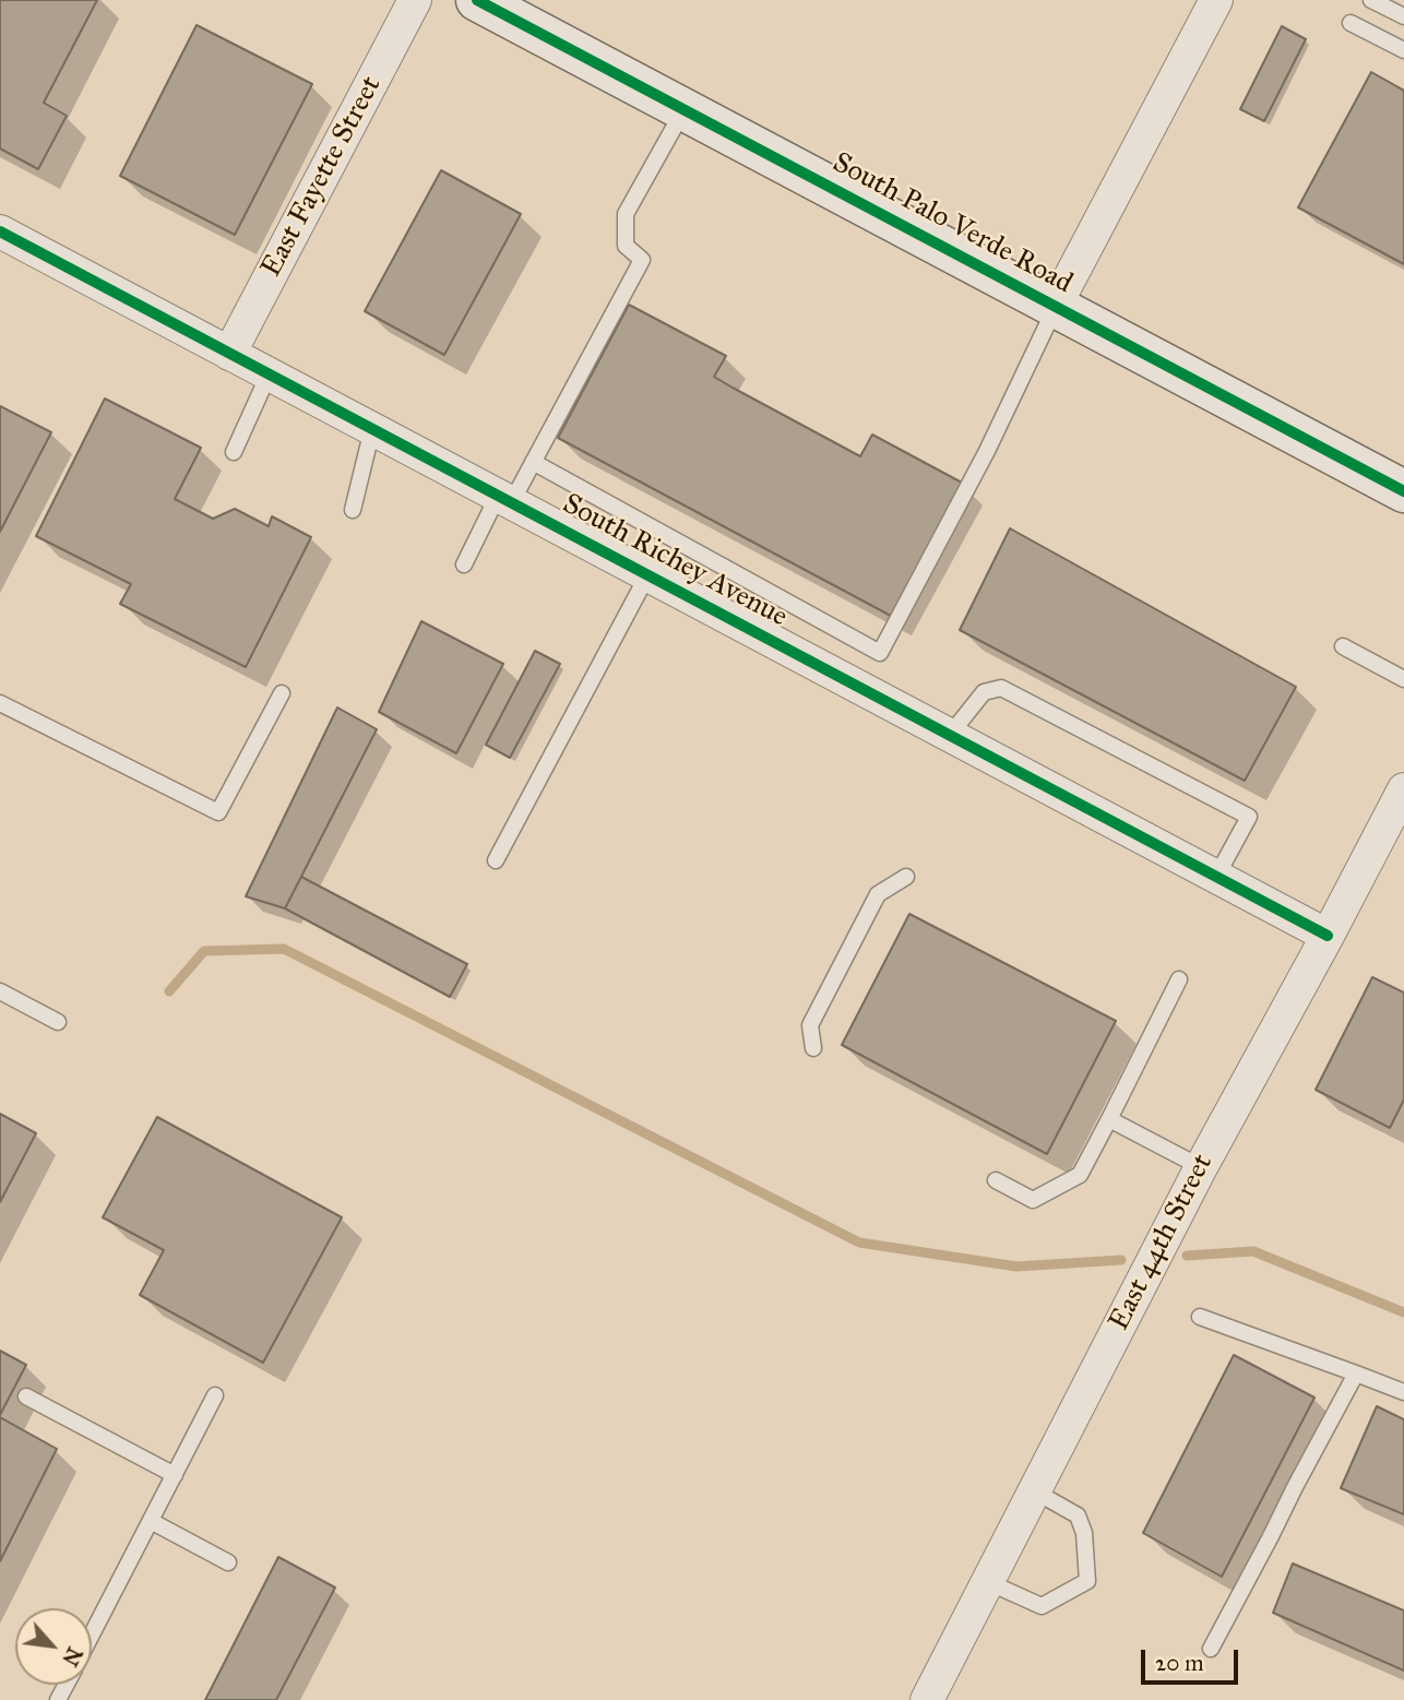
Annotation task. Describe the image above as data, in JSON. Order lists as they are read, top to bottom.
{
  "streets": {
    "main road": ["South Palo Verde Road"],
    "street": ["East Fayette Street", "South Richey Avenue", "East 44th Street"]
  },
  "crossings": [
    ["East Fayette Street", "South Richey Avenue"],
    ["South Richey Avenue", "East 44th Street"]
  ],
  "scale_bar": "20 m",
  "north": "bottom right"
}
